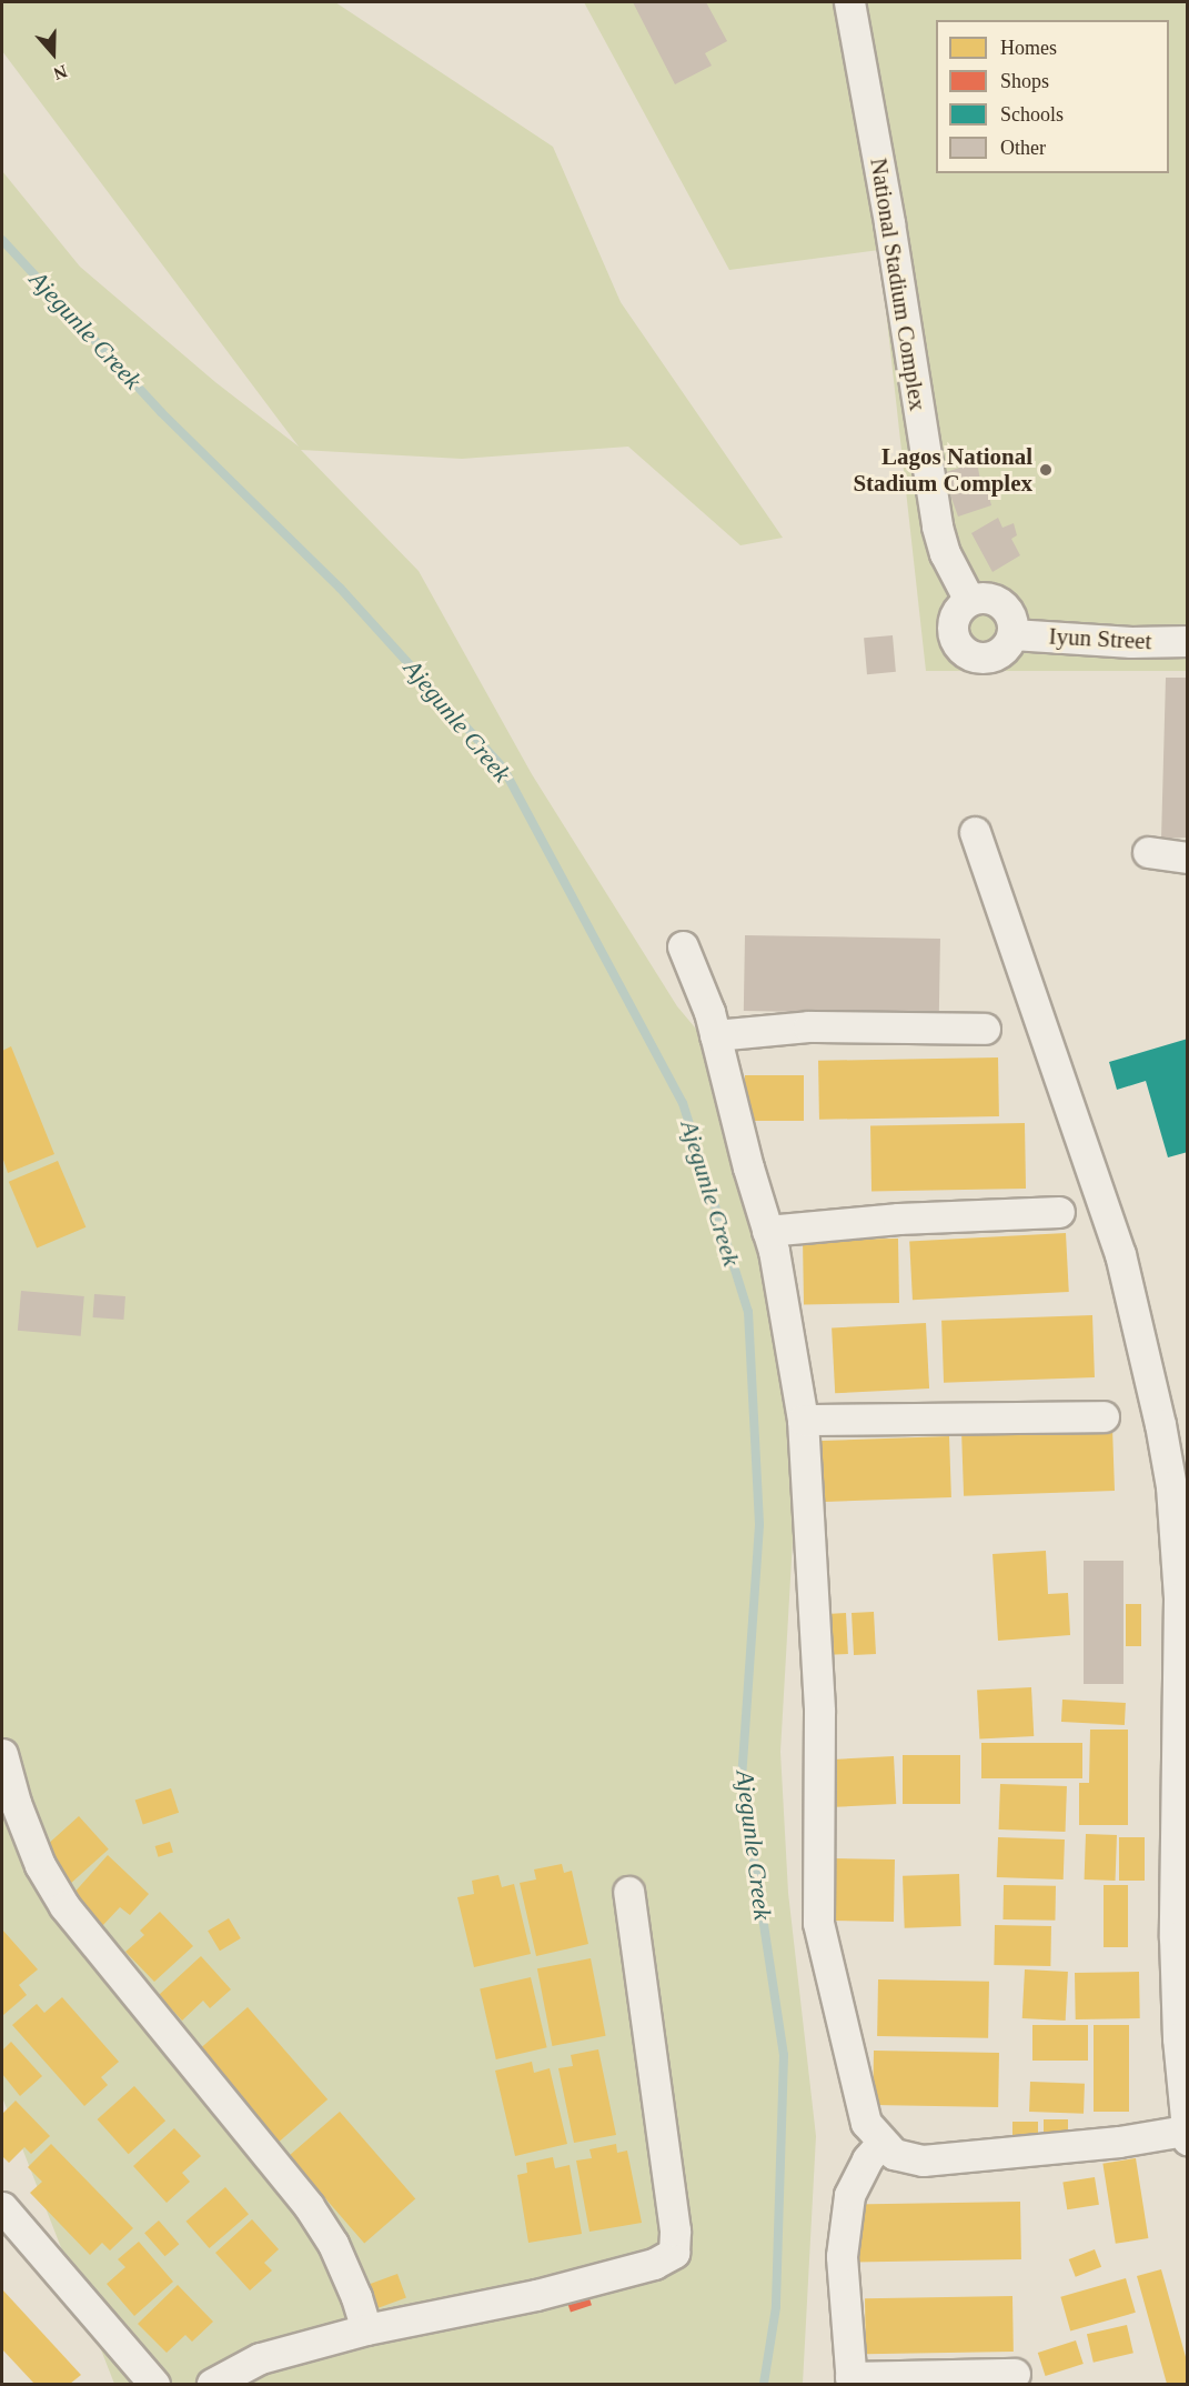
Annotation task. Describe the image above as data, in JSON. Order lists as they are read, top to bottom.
{
  "streets": {
    "street": ["National Stadium Complex", "Iyun Street"]
  },
  "crossings": [
    ["National Stadium Complex", "Iyun Street"]
  ],
  "water": ["Ajegunle Creek"],
  "places": ["Lagos National Stadium Complex"],
  "legend": [
    "Homes",
    "Shops",
    "Schools",
    "Other"
  ],
  "north": "bottom"
}
